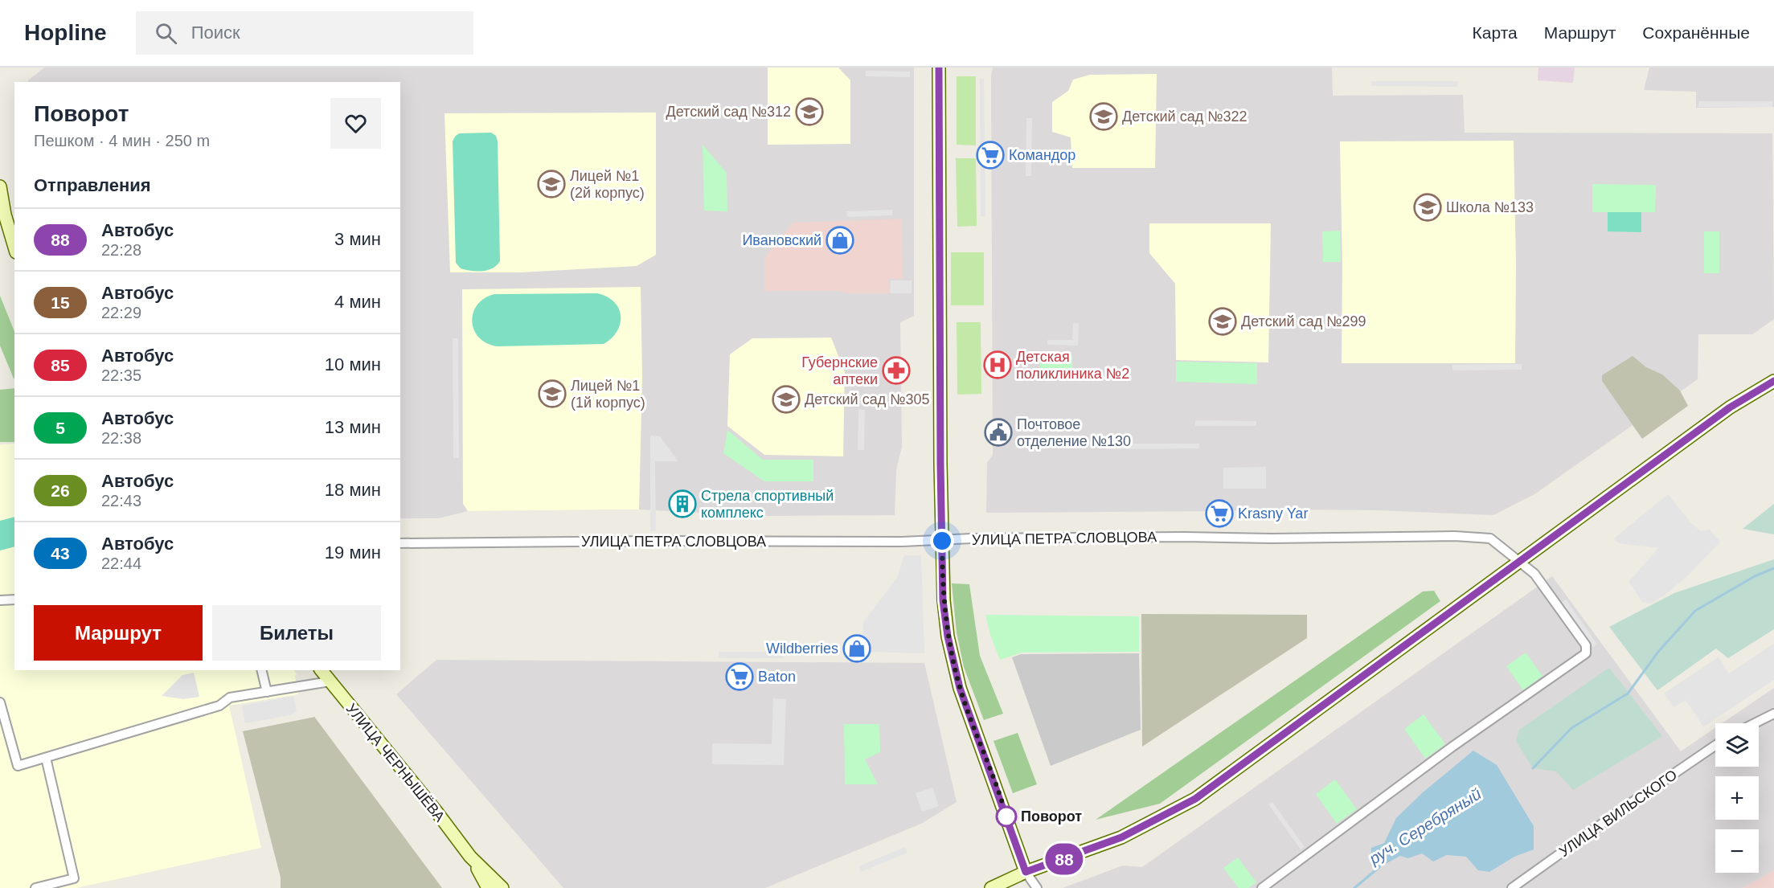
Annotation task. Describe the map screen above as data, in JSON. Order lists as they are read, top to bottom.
{
  "streets": {
    "street": ["УЛИЦА ПЕТРА СЛОВЦОВА", "УЛИЦА ЧЕРНЫШЁВА", "УЛИЦА ВИЛЬСКОГО"]
  },
  "water": ["руч. Серебряный"],
  "places": {
    "school or university": [
      "Детский сад №312",
      "Детский сад №322",
      "Лицей №1 (2й корпус)",
      "Школа №133",
      "Детский сад №299",
      "Лицей №1 (1й корпус)",
      "Детский сад №305"
    ],
    "supermarket": ["Командор", "Krasny Yar", "Baton"],
    "shop": ["Ивановский", "Wildberries"],
    "hospital": ["Детская поликлиника №2"],
    "pharmacy": ["Губернские аптеки"],
    "public building": ["Почтовое отделение №130"],
    "building": ["Стрела спортивный комплекс"],
    "other": ["Поворот"]
  },
  "lines": ["bus line 88"],
  "page": {
    "header": "Hopline",
    "search": "Поиск",
    "nav": ["Карта", "Маршрут", "Сохранённые"],
    "on_map": "88",
    "heading": [
      ["Поворот", "Пешком · 4 мин · 250 m"],
      "Отправления"
    ],
    "list": [
      {
        "mark": "88",
        "name": "Автобус",
        "note": "22:28",
        "value": "3 мин"
      },
      {
        "mark": "15",
        "name": "Автобус",
        "note": "22:29",
        "value": "4 мин"
      },
      {
        "mark": "85",
        "name": "Автобус",
        "note": "22:35",
        "value": "10 мин"
      },
      {
        "mark": "5",
        "name": "Автобус",
        "note": "22:38",
        "value": "13 мин"
      },
      {
        "mark": "26",
        "name": "Автобус",
        "note": "22:43",
        "value": "18 мин"
      },
      {
        "mark": "43",
        "name": "Автобус",
        "note": "22:44",
        "value": "19 мин"
      }
    ],
    "buttons": ["Маршрут", "Билеты"],
    "map_buttons": ["+", "−"]
  }
}
